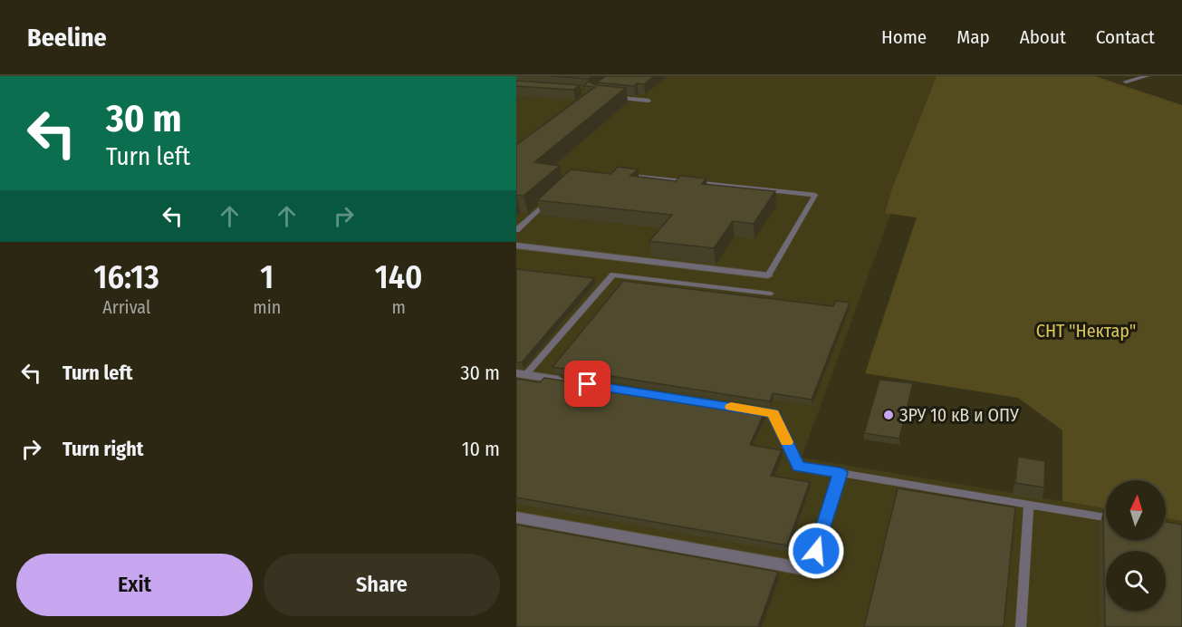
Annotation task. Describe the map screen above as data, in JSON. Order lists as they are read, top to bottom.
{
  "parks": ["СНТ \"Нектар\""],
  "places": ["ЗРУ 10 кВ и ОПУ"],
  "north": "top",
  "page": {
    "header": "Beeline",
    "nav": [
      "Home",
      "Map",
      "About",
      "Contact"
    ],
    "turn": ["30 m", "Turn left"],
    "eta": [
      "16:13",
      "Arrival",
      "1",
      "min",
      "140",
      "m"
    ],
    "list": [
      {
        "name": "Turn left",
        "value": "30 m"
      },
      {
        "name": "Turn right",
        "value": "10 m"
      }
    ],
    "buttons": ["Exit", "Share"]
  }
}
